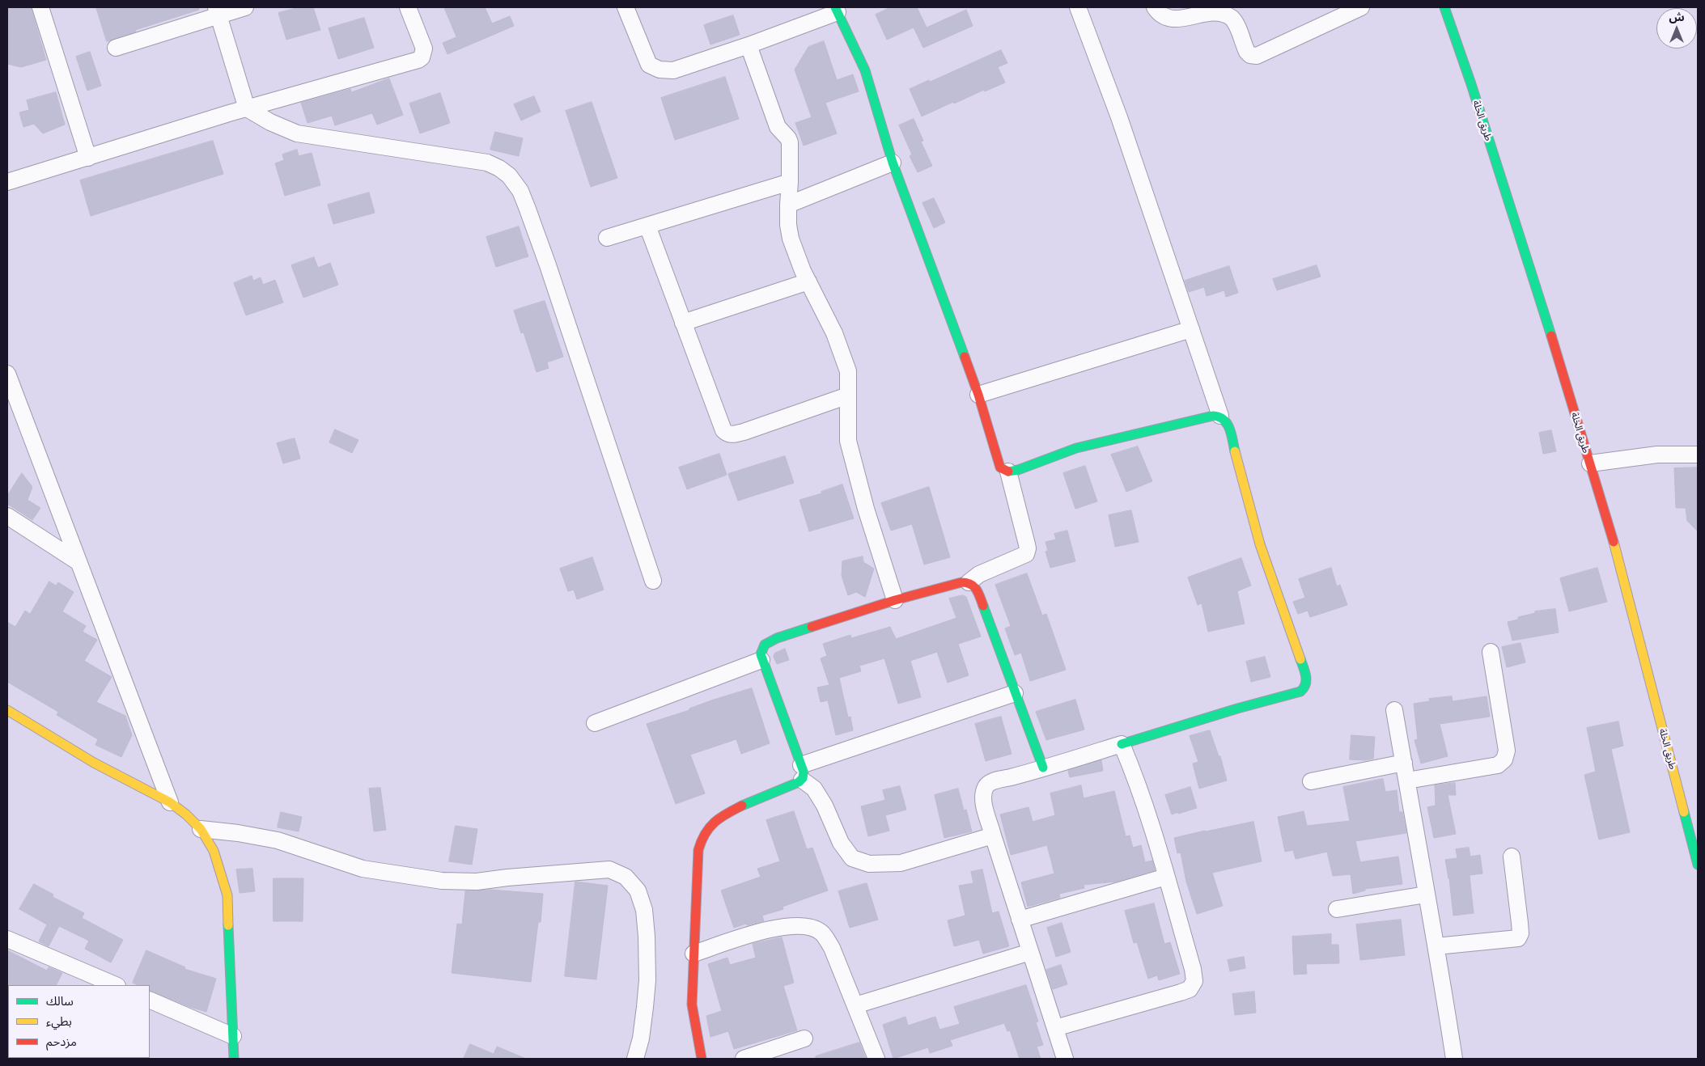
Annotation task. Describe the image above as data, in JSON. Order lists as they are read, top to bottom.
{
  "streets": {
    "street": ["طريق الخلة"]
  },
  "legend": ["سالك", "بطيء", "مزدحم"],
  "north": "top"
}
